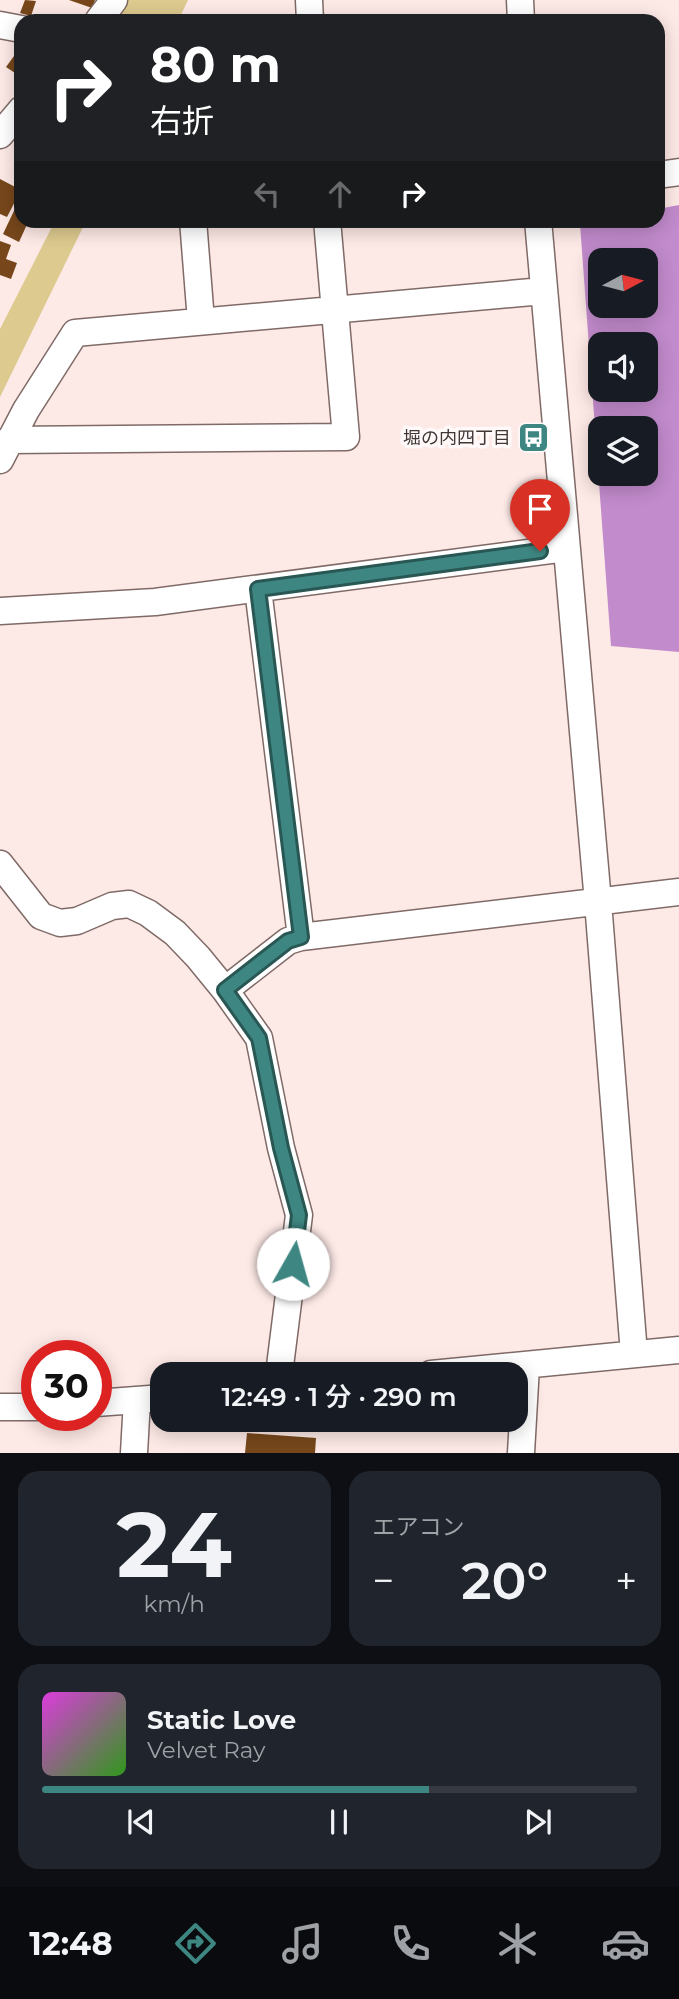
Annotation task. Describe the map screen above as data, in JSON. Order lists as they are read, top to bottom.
{
  "places": {
    "bus stop": ["堀の内四丁目"]
  },
  "north": "right",
  "page": {
    "turn": ["80 m", "右折"],
    "limit": "30",
    "trip": "12:49 · 1 分 · 290 m",
    "tile": [
      ["24", "km/h"],
      "エアコン"
    ],
    "heat": ["−", "20°", "+"],
    "song": ["Static Love", "Velvet Ray"],
    "tabs": "12:48"
  }
}
